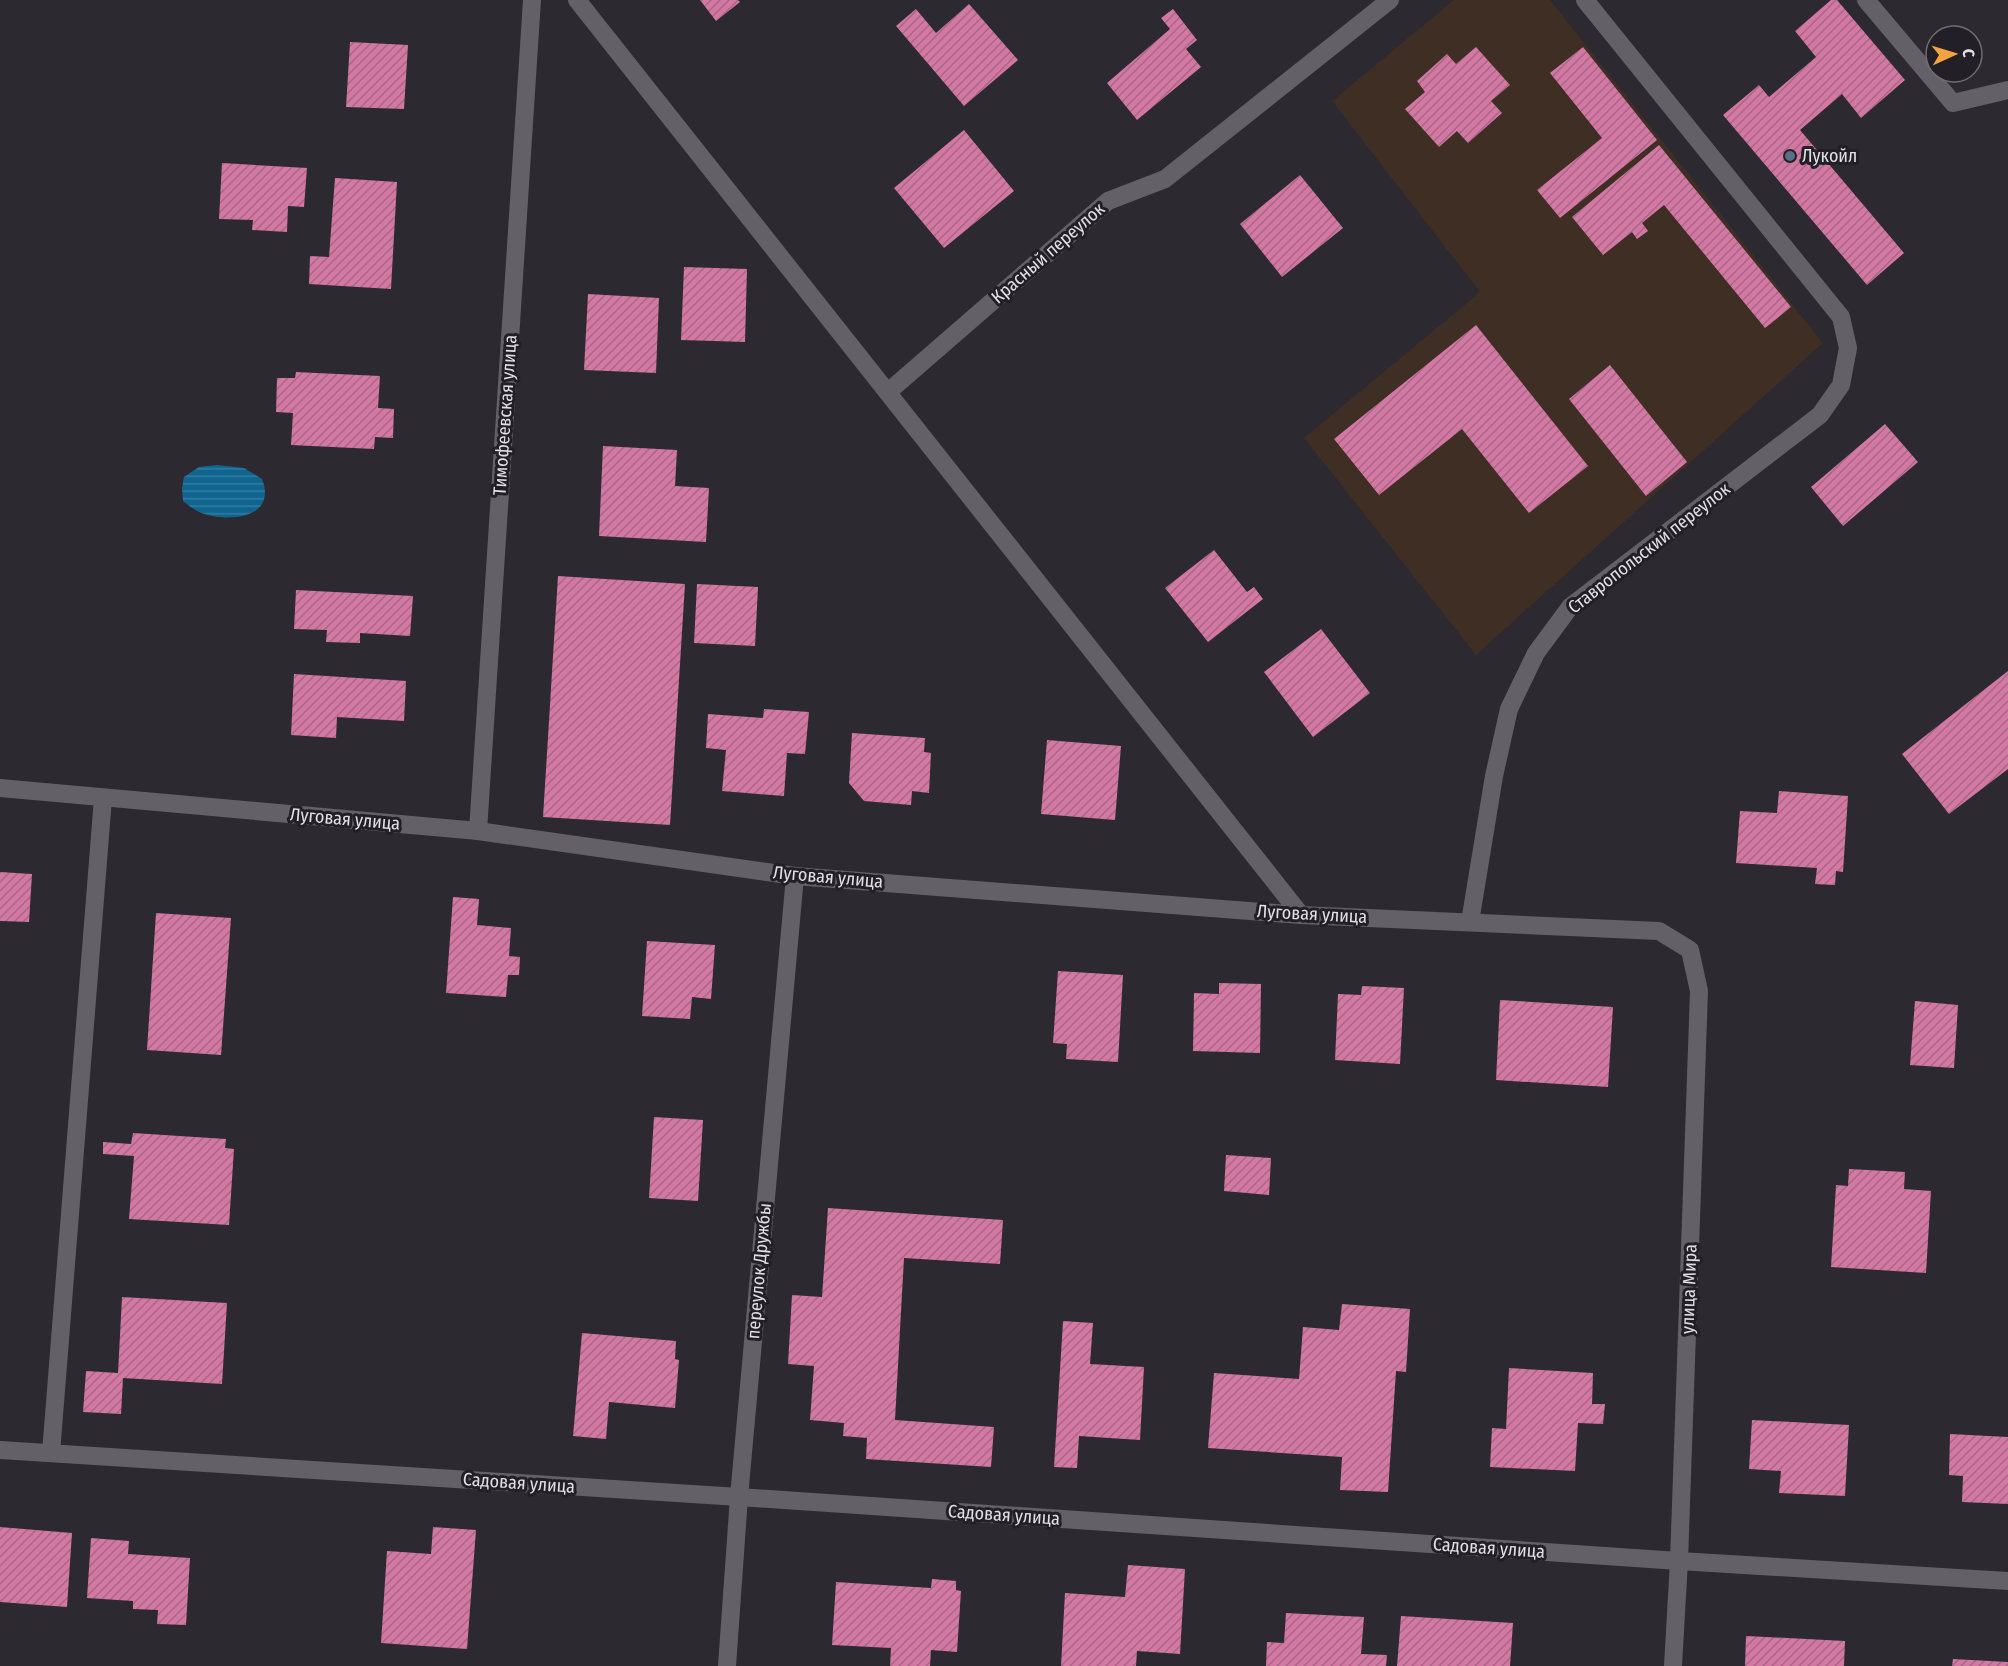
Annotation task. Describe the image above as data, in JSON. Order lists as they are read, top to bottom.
{
  "streets": {
    "street": [
      "Красный переулок",
      "Тимофеевская улица",
      "Ставропольский переулок",
      "Луговая улица",
      "переулок Дружбы",
      "улица Мира",
      "Садовая улица"
    ]
  },
  "crossings": [
    ["Тимофеевская улица", "Луговая улица"],
    ["Ставропольский переулок", "Луговая улица"],
    ["Луговая улица", "переулок Дружбы"],
    ["Луговая улица", "улица Мира"],
    ["переулок Дружбы", "Садовая улица"],
    ["улица Мира", "Садовая улица"]
  ],
  "places": ["Лукойл"],
  "north": "right"
}
